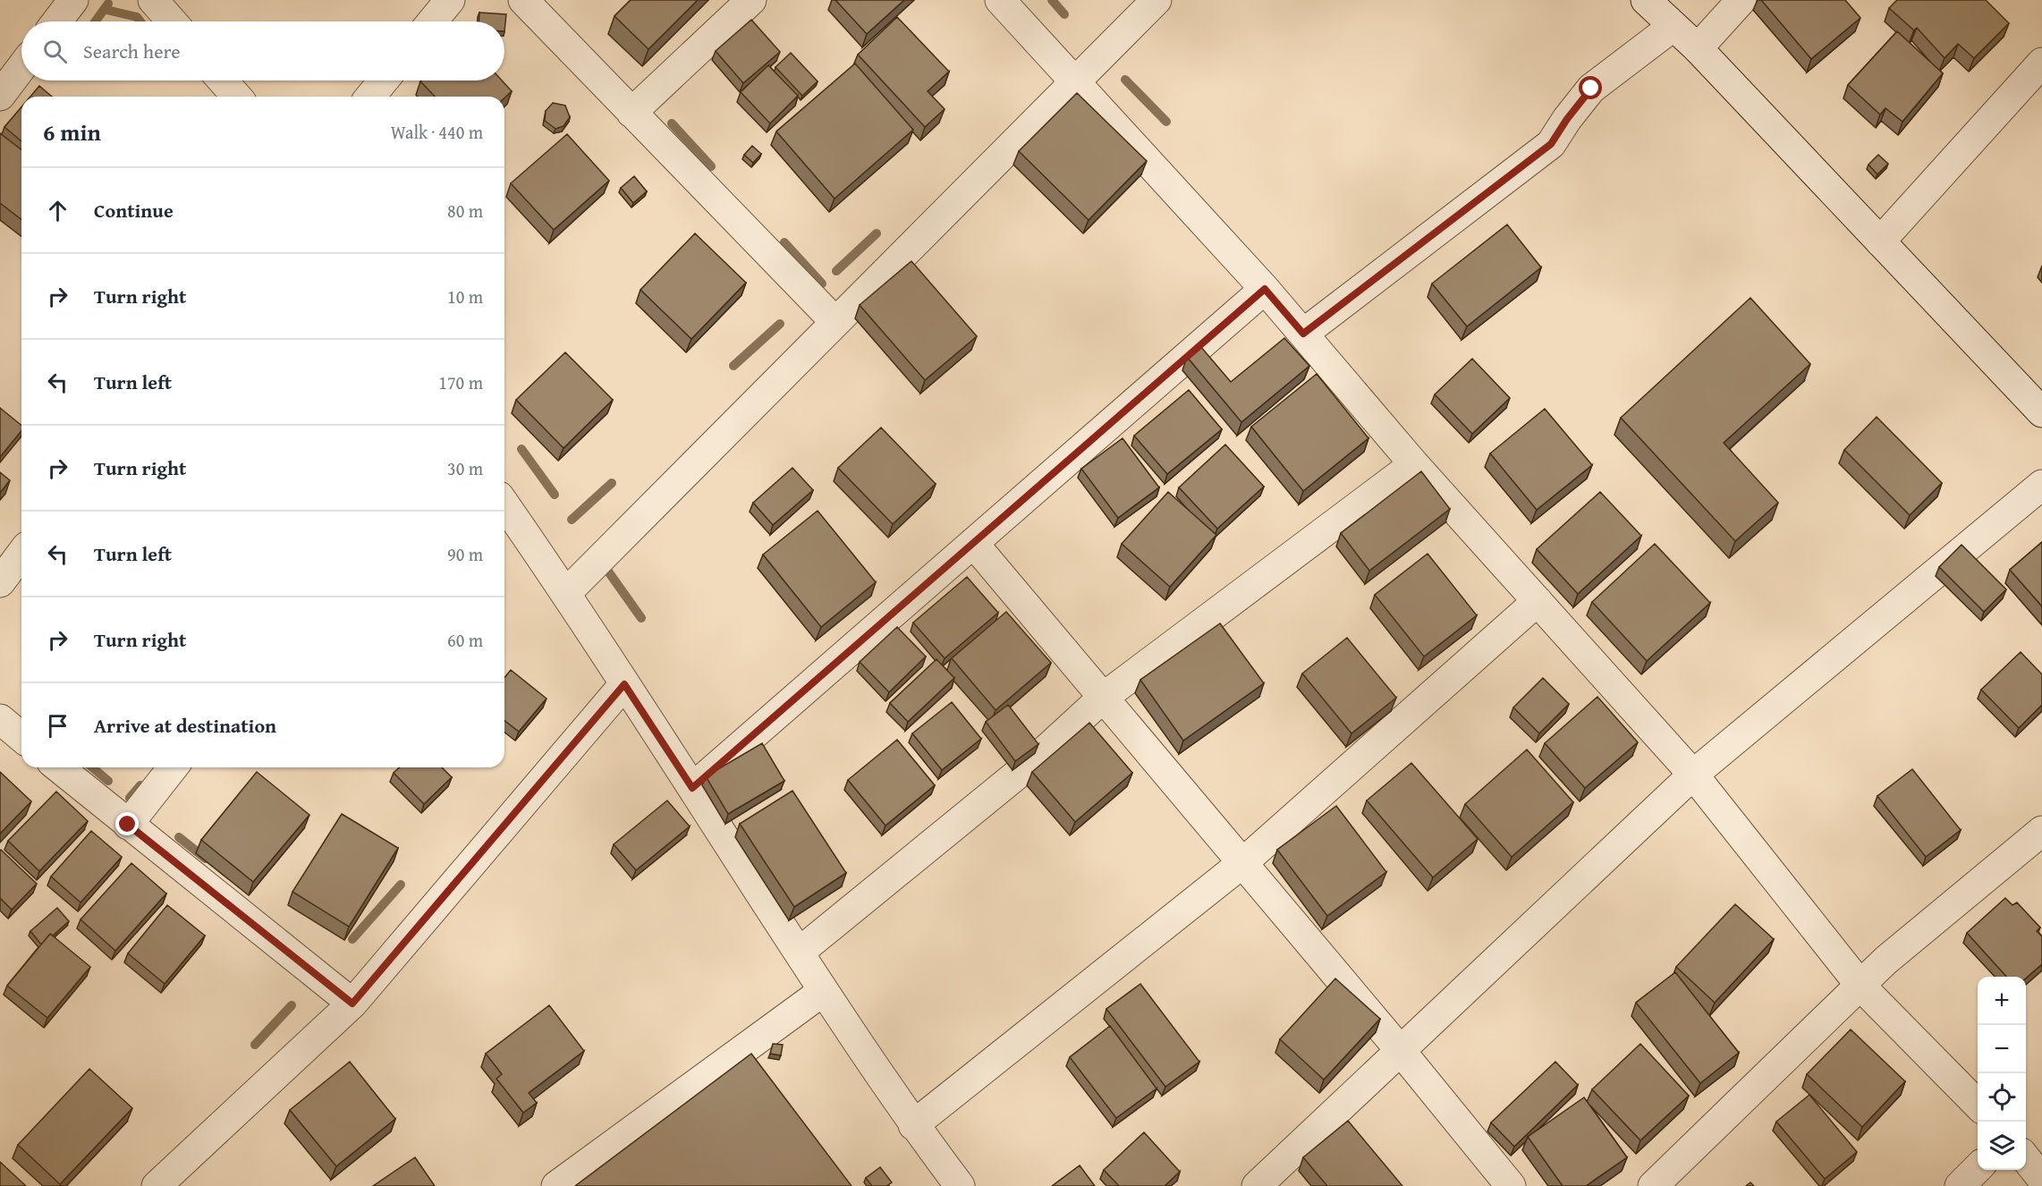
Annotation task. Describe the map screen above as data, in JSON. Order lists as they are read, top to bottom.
{
  "page": {
    "search": "Search here",
    "heading": ["6 min", "Walk · 440 m"],
    "list": [
      ["Continue", "80 m"],
      ["Turn right", "10 m"],
      ["Turn left", "170 m"],
      ["Turn right", "30 m"],
      ["Turn left", "90 m"],
      ["Turn right", "60 m"],
      "Arrive at destination"
    ],
    "map_buttons": ["+", "−"]
  }
}
